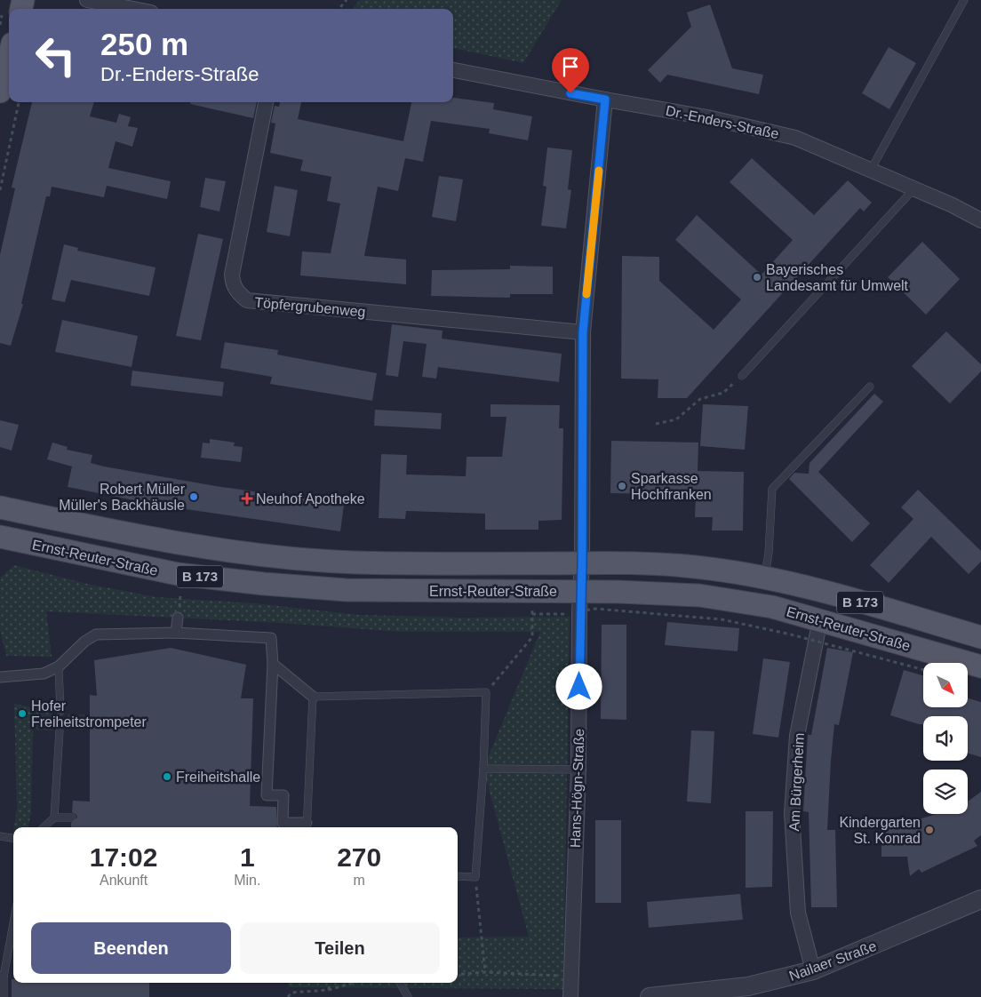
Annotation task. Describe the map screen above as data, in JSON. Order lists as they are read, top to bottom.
{
  "streets": {
    "main road": ["Ernst-Reuter-Straße", "B 173"],
    "street": [
      "Dr.-Enders-Straße",
      "Töpfergrubenweg",
      "Am Bürgerheim",
      "Hans-Högn-Straße",
      "Nailaer Straße"
    ]
  },
  "crossings": [
    ["Dr.-Enders-Straße", "Hans-Högn-Straße"],
    ["Töpfergrubenweg", "Hans-Högn-Straße"],
    ["Ernst-Reuter-Straße", "Am Bürgerheim"],
    ["Ernst-Reuter-Straße", "Hans-Högn-Straße"],
    ["Am Bürgerheim", "Nailaer Straße"]
  ],
  "places": {
    "other": [
      "Bayerisches Landesamt für Umwelt",
      "Sparkasse Hochfranken",
      "Robert Müller Müller's Backhäusle",
      "Hofer Freiheitstrompeter",
      "Freiheitshalle",
      "Kindergarten St. Konrad"
    ],
    "health": ["Neuhof Apotheke"]
  },
  "north": "bottom right",
  "page": {
    "turn": ["250 m", "Dr.-Enders-Straße"],
    "eta": [
      "17:02",
      "Ankunft",
      "1",
      "Min.",
      "270",
      "m"
    ],
    "buttons": ["Beenden", "Teilen"]
  }
}
